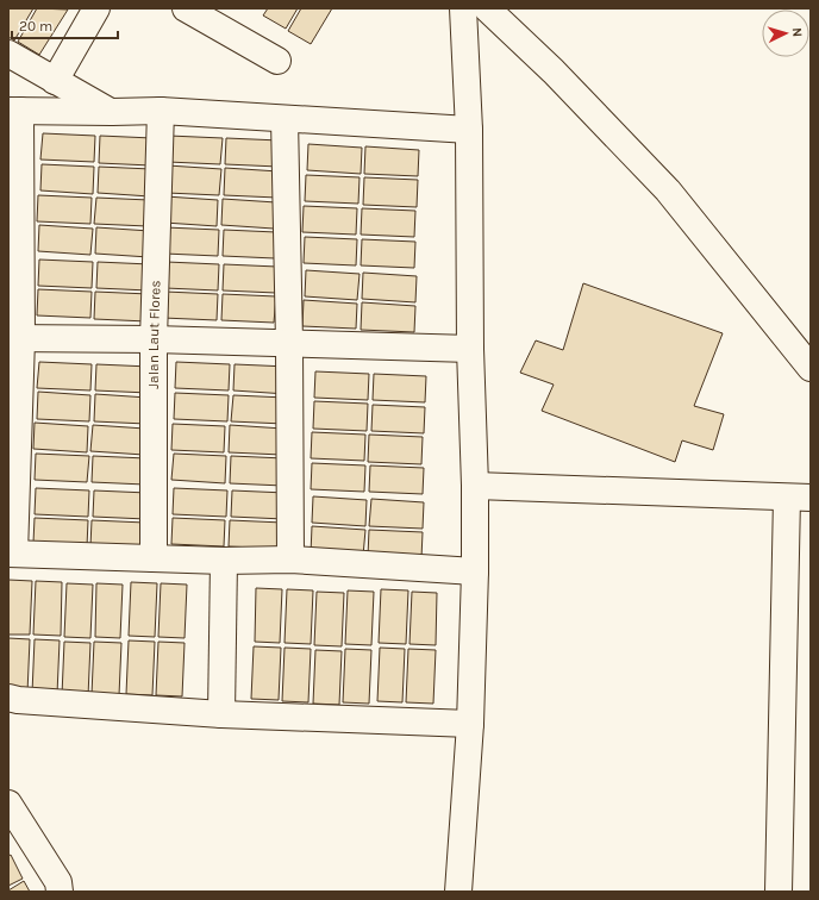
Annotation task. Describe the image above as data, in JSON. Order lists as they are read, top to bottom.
{
  "streets": {
    "street": ["Jalan Laut Flores"]
  },
  "scale_bar": "20 m",
  "north": "right"
}
